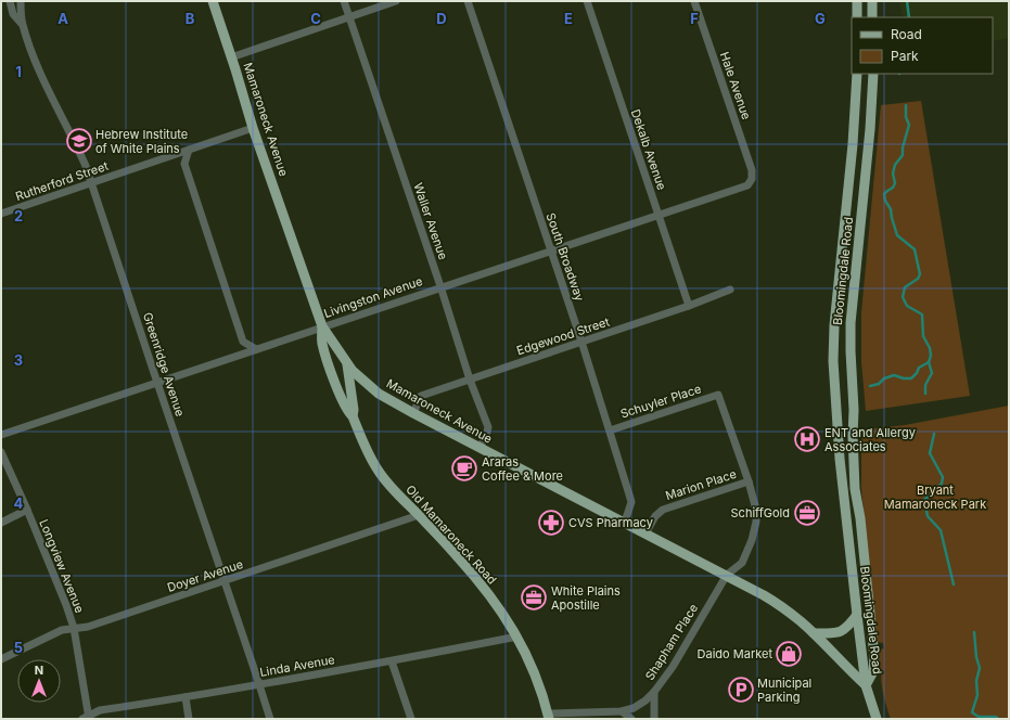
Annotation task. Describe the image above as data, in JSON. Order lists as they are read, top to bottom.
{
  "streets": {
    "main road": ["Mamaroneck Avenue", "Bloomingdale Road", "Old Mamaroneck Road"],
    "street": [
      "Hale Avenue",
      "Dekalb Avenue",
      "Rutherford Street",
      "Waller Avenue",
      "South Broadway",
      "Livingston Avenue",
      "Edgewood Street",
      "Greenridge Avenue",
      "Schuyler Place",
      "Marion Place",
      "Longview Avenue",
      "Doyer Avenue",
      "Shapham Place",
      "Linda Avenue"
    ]
  },
  "crossings": [
    ["Hale Avenue", "Livingston Avenue"],
    ["Mamaroneck Avenue", "Rutherford Street"],
    ["Mamaroneck Avenue", "Waller Avenue"],
    ["Mamaroneck Avenue", "South Broadway"],
    ["Mamaroneck Avenue", "Bloomingdale Road"],
    ["Mamaroneck Avenue", "Livingston Avenue"],
    ["Mamaroneck Avenue", "Edgewood Street"],
    ["Mamaroneck Avenue", "Marion Place"],
    ["Mamaroneck Avenue", "Old Mamaroneck Road"],
    ["Mamaroneck Avenue", "Shapham Place"],
    ["Dekalb Avenue", "Livingston Avenue"],
    ["Dekalb Avenue", "Edgewood Street"],
    ["Rutherford Street", "Greenridge Avenue"],
    ["Waller Avenue", "Livingston Avenue"],
    ["Waller Avenue", "Edgewood Street"],
    ["South Broadway", "Livingston Avenue"],
    ["South Broadway", "Edgewood Street"],
    ["South Broadway", "Schuyler Place"],
    ["Livingston Avenue", "Greenridge Avenue"],
    ["Livingston Avenue", "Old Mamaroneck Road"],
    ["Greenridge Avenue", "Doyer Avenue"],
    ["Greenridge Avenue", "Linda Avenue"],
    ["Schuyler Place", "Marion Place"],
    ["Old Mamaroneck Road", "Doyer Avenue"],
    ["Old Mamaroneck Road", "Shapham Place"],
    ["Old Mamaroneck Road", "Linda Avenue"],
    ["Longview Avenue", "Doyer Avenue"],
    ["Longview Avenue", "Linda Avenue"]
  ],
  "parks": ["Bryant Mamaroneck Park"],
  "places": {
    "school or university": ["Hebrew Institute of White Plains"],
    "hospital": ["ENT and Allergy Associates"],
    "cafe": ["Araras Coffee & More"],
    "office": ["SchiffGold", "White Plains Apostille"],
    "pharmacy": ["CVS Pharmacy"],
    "shop": ["Daido Market"],
    "parking": ["Municipal Parking"]
  },
  "legend": ["Road", "Park"],
  "north": "top",
  "grid": {
    "columns": [
      "A",
      "B",
      "C",
      "D",
      "E",
      "F",
      "G"
    ],
    "rows": [
      "1",
      "2",
      "3",
      "4",
      "5"
    ]
  }
}
